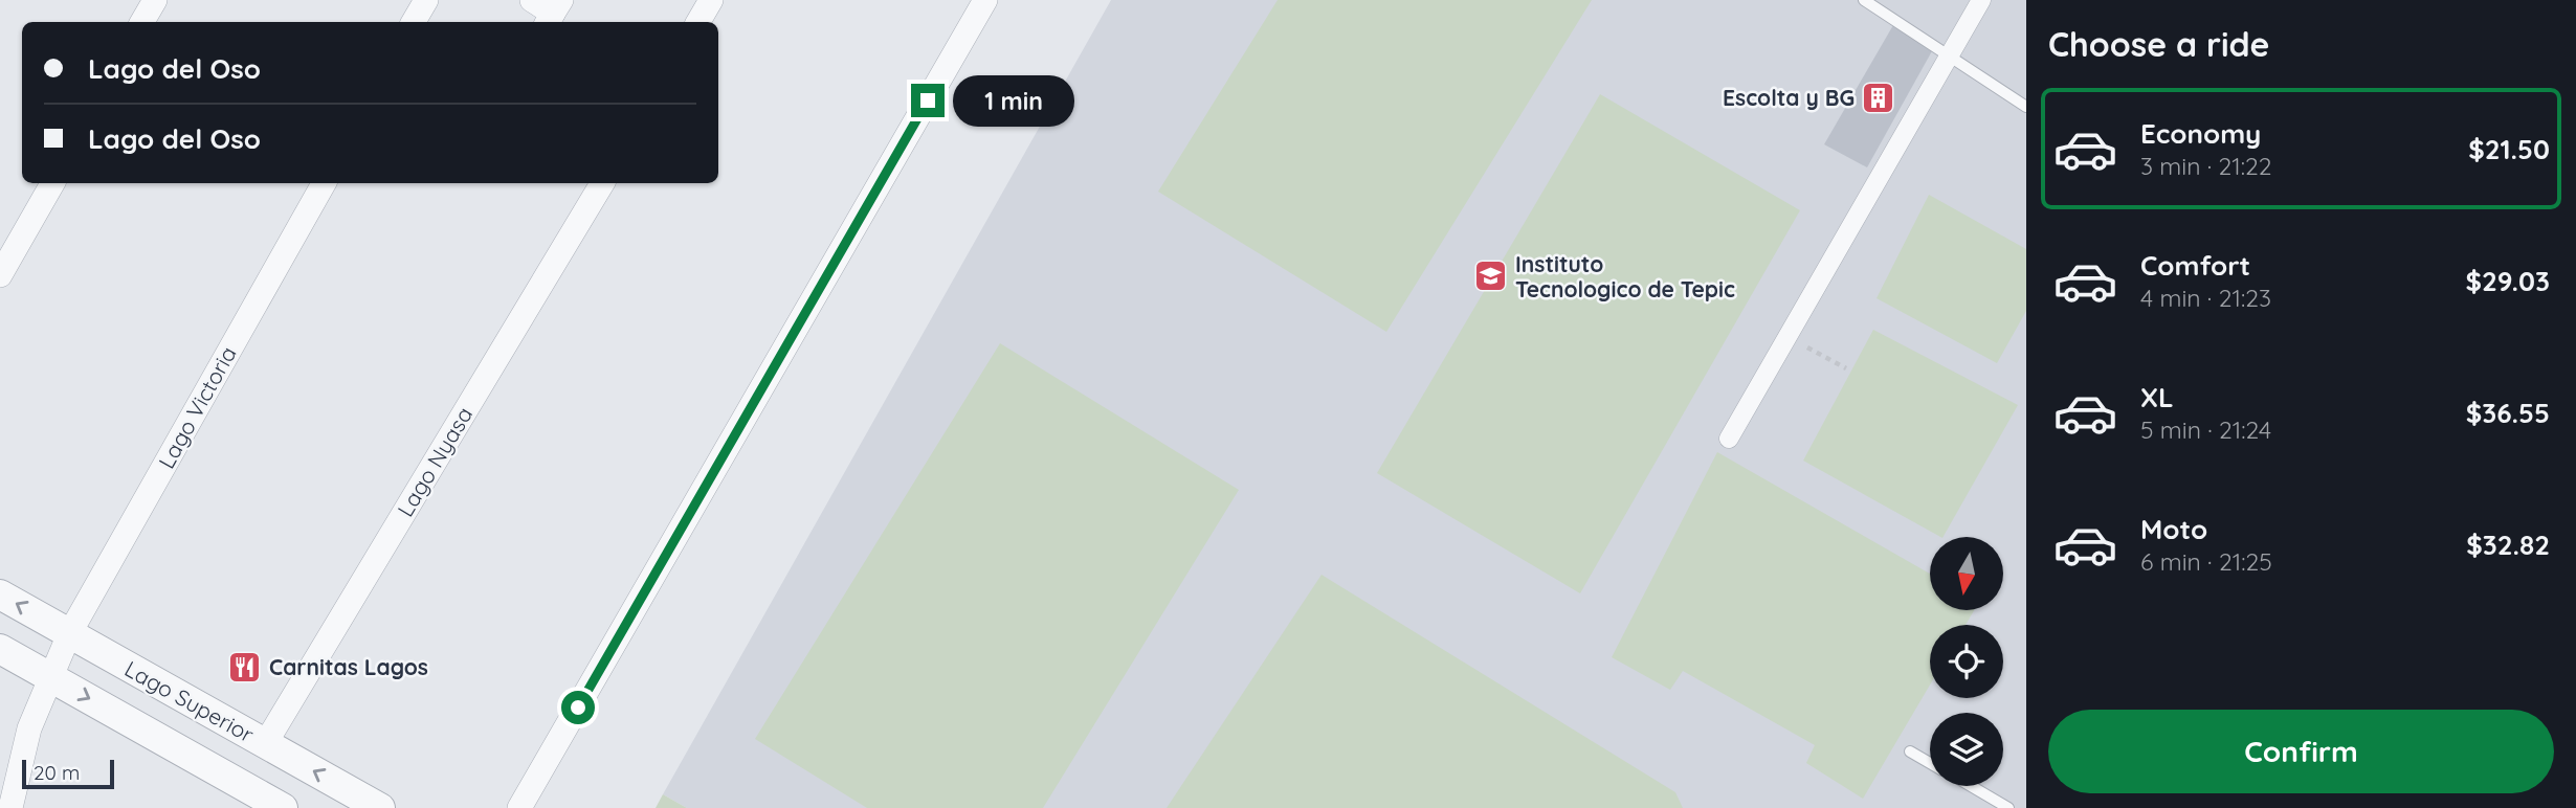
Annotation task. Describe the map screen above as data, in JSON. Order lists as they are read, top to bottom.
{
  "streets": {
    "street": ["Lago Victoria", "Lago Nyasa", "Lago Superior"]
  },
  "crossings": [
    ["Lago Victoria", "Lago Superior"],
    ["Lago Nyasa", "Lago Superior"]
  ],
  "places": {
    "building": ["Escolta y BG"],
    "school or university": ["Instituto Tecnologico de Tepic"],
    "restaurant": ["Carnitas Lagos"]
  },
  "scale_bar": "20 m",
  "north": "bottom",
  "page": {
    "heading": "Choose a ride",
    "banner": ["Lago del Oso", "Lago del Oso"],
    "bubble": "1 min",
    "list": [
      {
        "name": "Economy",
        "note": "3 min · 21:22",
        "value": "$21.50"
      },
      {
        "name": "Comfort",
        "note": "4 min · 21:23",
        "value": "$29.03"
      },
      {
        "name": "XL",
        "note": "5 min · 21:24",
        "value": "$36.55"
      },
      {
        "name": "Moto",
        "note": "6 min · 21:25",
        "value": "$32.82"
      }
    ],
    "buttons": "Confirm",
    "scale": "20 m"
  }
}
